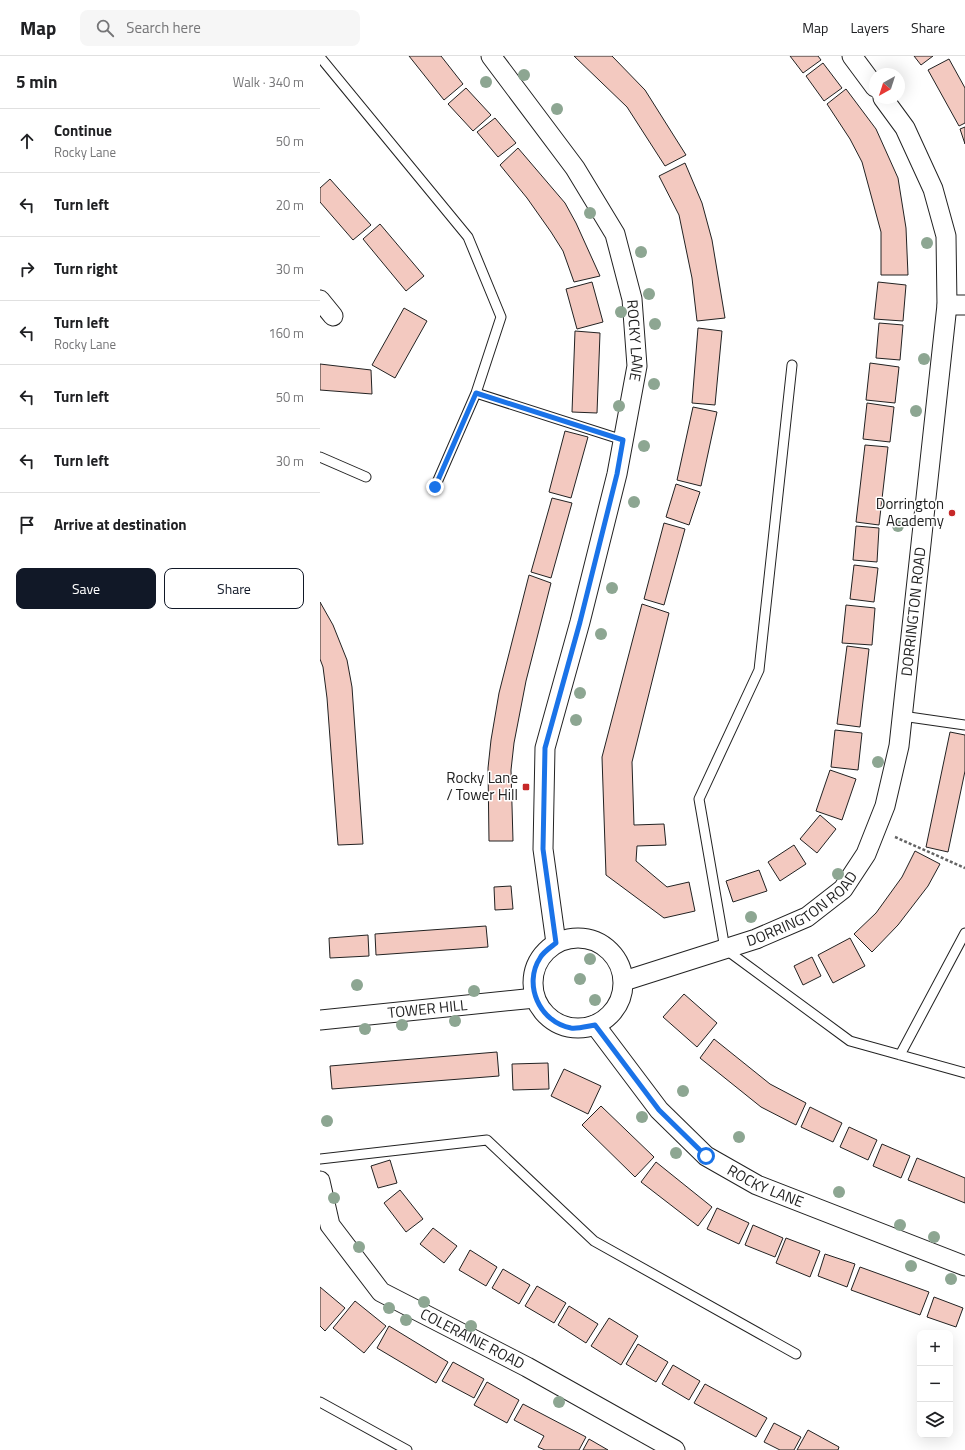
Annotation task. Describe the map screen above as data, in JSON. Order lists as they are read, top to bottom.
{
  "streets": {
    "street": [
      "ROCKY LANE",
      "DORRINGTON ROAD",
      "TOWER HILL",
      "COLERAINE ROAD"
    ]
  },
  "crossings": [
    ["ROCKY LANE", "DORRINGTON ROAD"],
    ["ROCKY LANE", "TOWER HILL"],
    ["DORRINGTON ROAD", "TOWER HILL"]
  ],
  "places": {
    "other": ["Dorrington Academy"],
    "transit": ["Rocky Lane / Tower Hill"]
  },
  "north": "bottom left",
  "page": {
    "header": "Map",
    "search": "Search here",
    "nav": ["Map", "Layers", "Share"],
    "heading": ["5 min", "Walk · 340 m"],
    "list": [
      ["Continue", "Rocky Lane", "50 m"],
      ["Turn left", "20 m"],
      ["Turn right", "30 m"],
      ["Turn left", "Rocky Lane", "160 m"],
      ["Turn left", "50 m"],
      ["Turn left", "30 m"],
      "Arrive at destination"
    ],
    "buttons": ["Save", "Share"],
    "map_buttons": ["+", "−"]
  }
}
